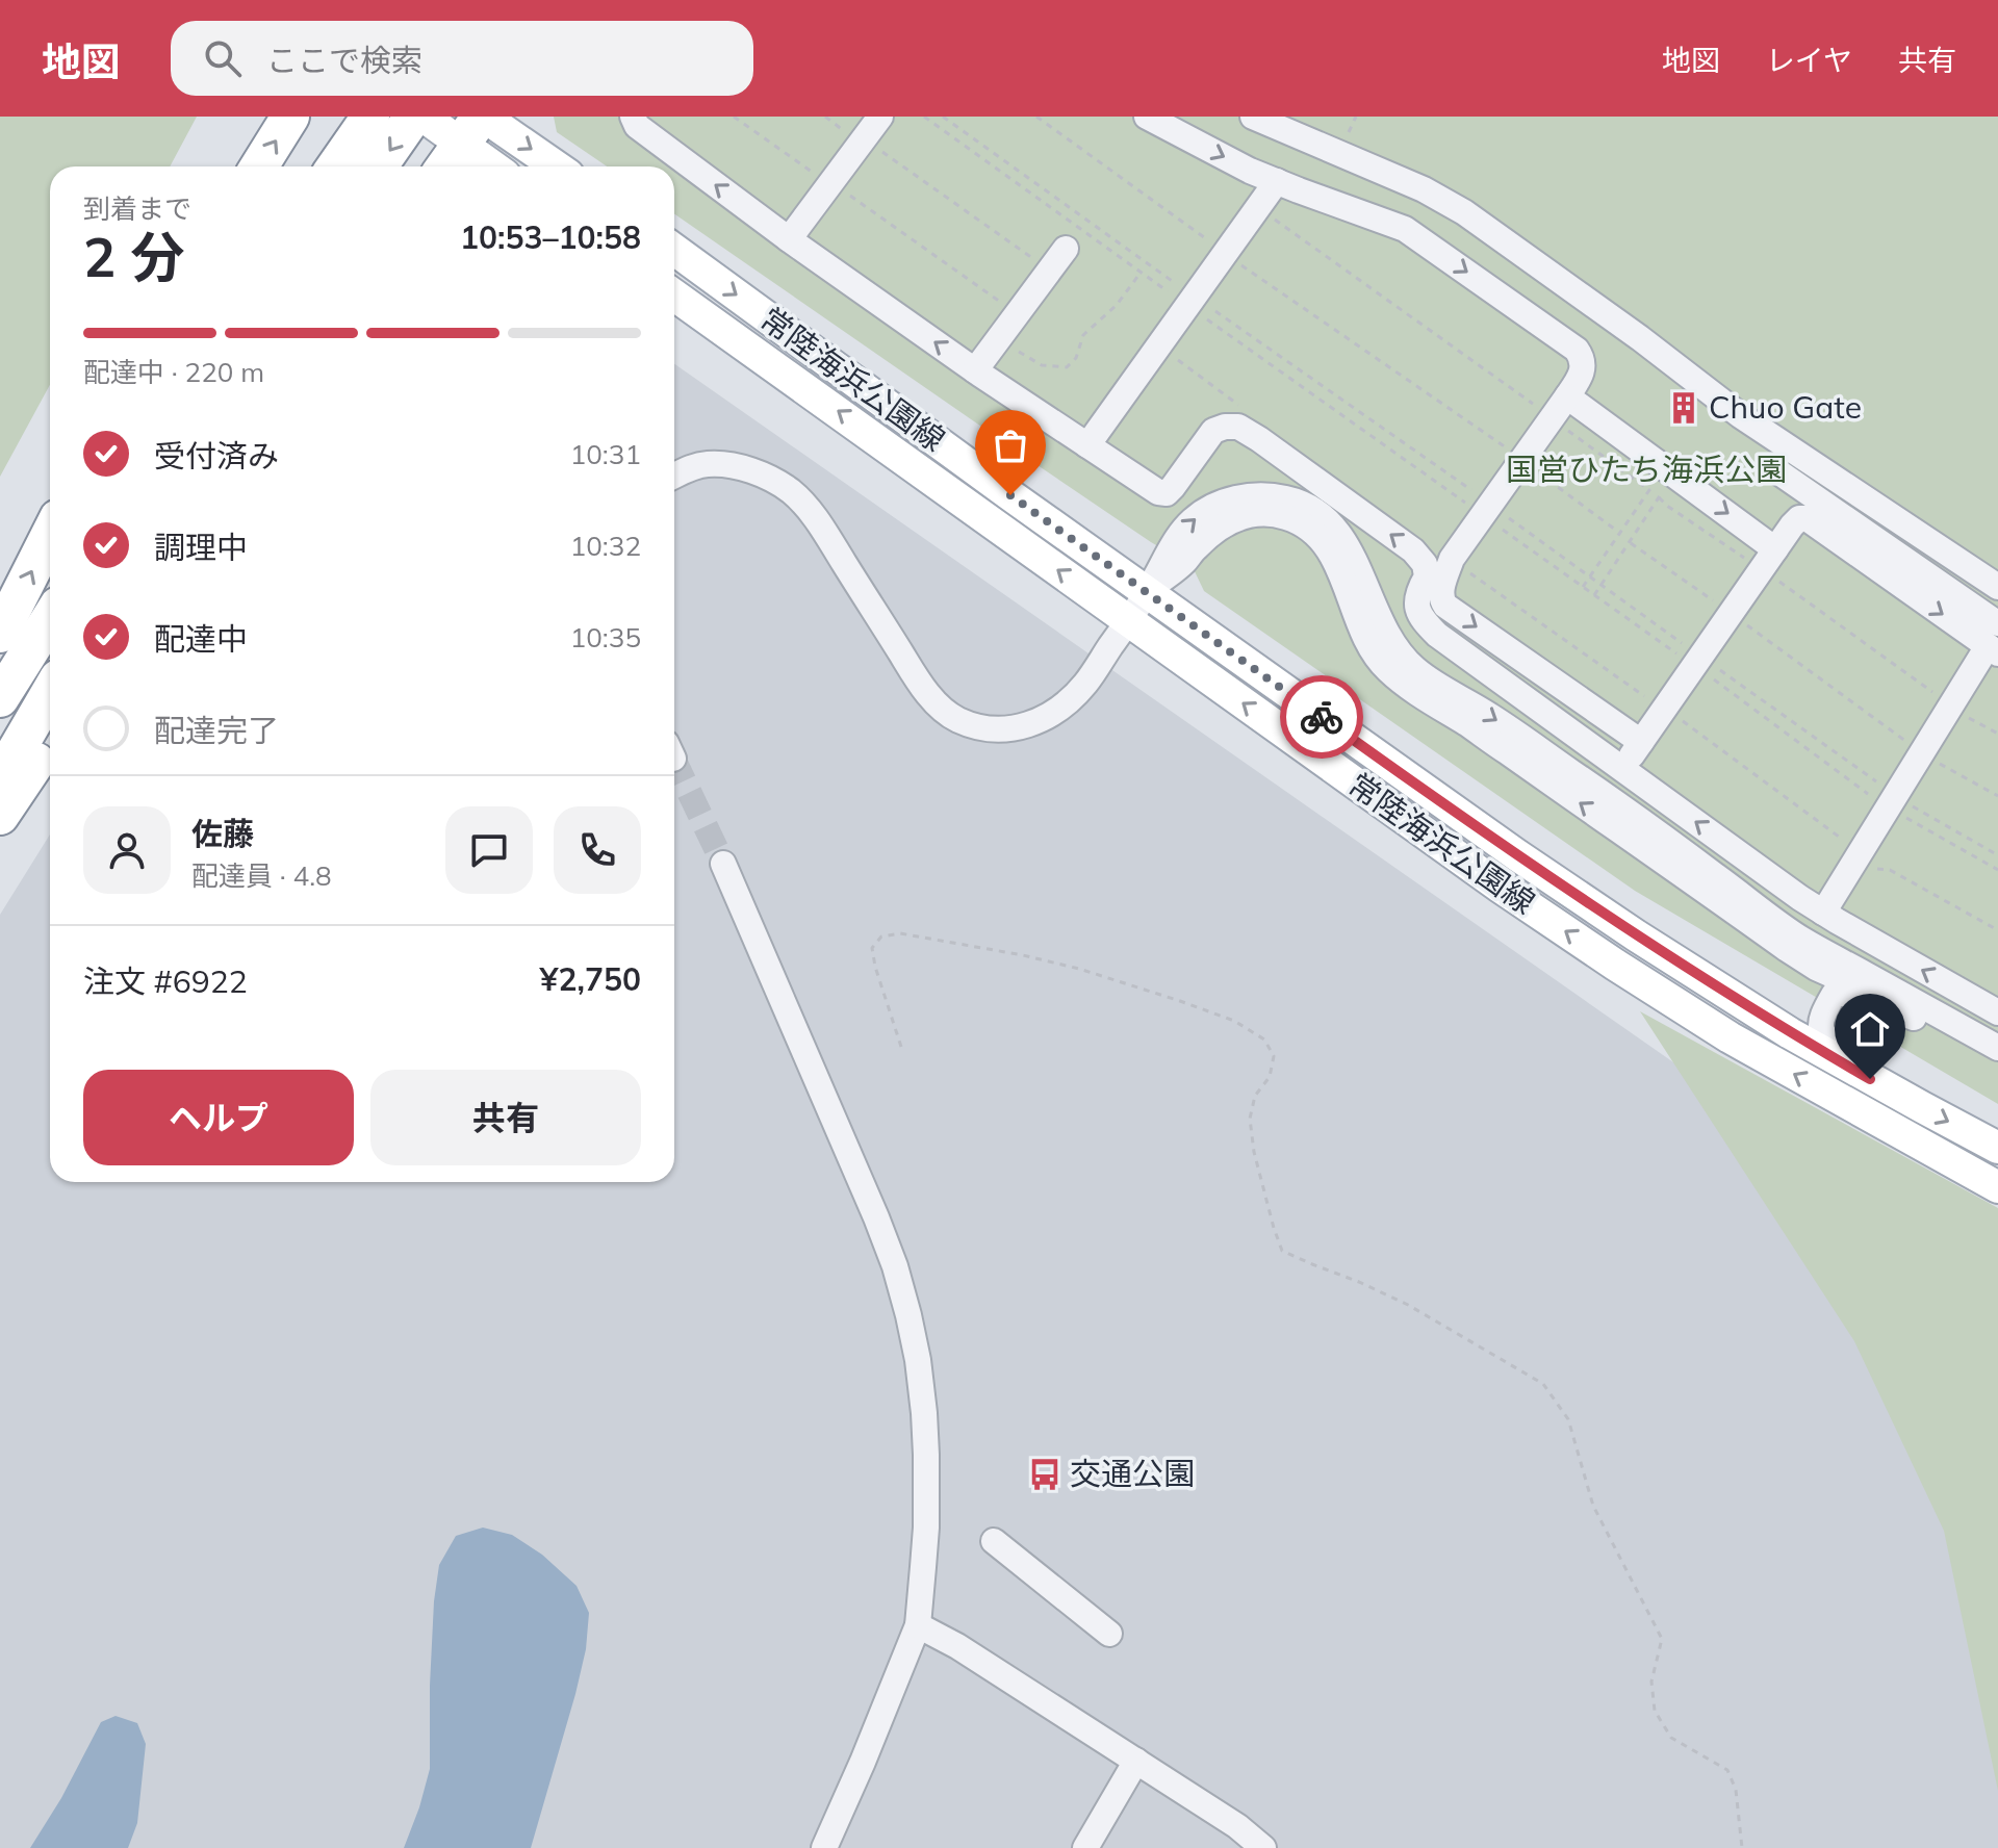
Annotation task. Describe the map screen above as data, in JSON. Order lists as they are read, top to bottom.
{
  "streets": {
    "main road": ["常陸海浜公園線"]
  },
  "parks": ["国営ひたち海浜公園"],
  "places": {
    "building": ["Chuo Gate"],
    "bus stop": ["交通公園"]
  },
  "page": {
    "header": "地図",
    "search": "ここで検索",
    "nav": ["地図", "レイヤ", "共有"],
    "heading": ["2 分", "到着まで", "10:53–10:58"],
    "panel": [
      "佐藤",
      "配達員 · 4.8",
      "注文 #6922",
      "¥2,750"
    ],
    "bar": "配達中 · 220 m",
    "list": [
      ["受付済み", "10:31"],
      ["調理中", "10:32"],
      ["配達中", "10:35"],
      "配達完了"
    ],
    "buttons": ["ヘルプ", "共有"]
  }
}
